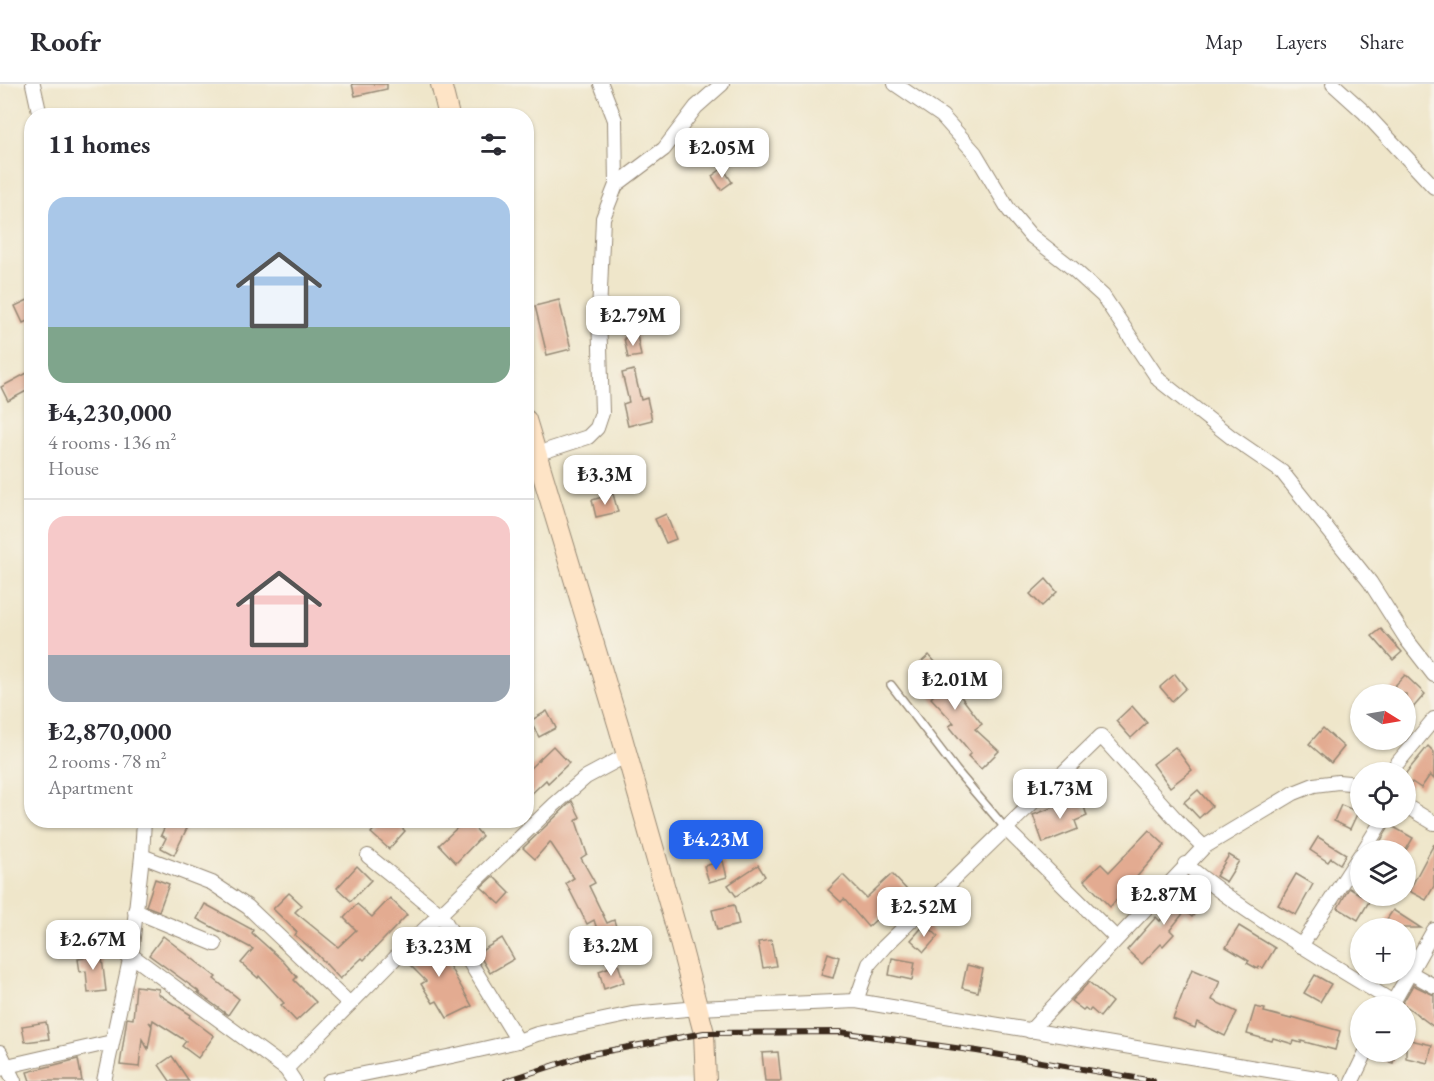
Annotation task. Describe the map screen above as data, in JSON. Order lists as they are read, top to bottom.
{
  "north": "right",
  "page": {
    "header": "Roofr",
    "nav": ["Map", "Layers", "Share"],
    "heading": "11 homes",
    "price": [
      "₺2.05M",
      "₺2.79M",
      "₺3.3M",
      "₺2.01M",
      "₺1.73M",
      "₺4.23M",
      "₺2.87M",
      "₺2.52M",
      "₺2.67M",
      "₺3.2M",
      "₺3.23M"
    ],
    "list": [
      {
        "name": "₺4,230,000",
        "note": "4 rooms · 136 m² · House"
      },
      {
        "name": "₺2,870,000",
        "note": "2 rooms · 78 m² · Apartment"
      }
    ],
    "map_buttons": ["+", "−"]
  }
}
